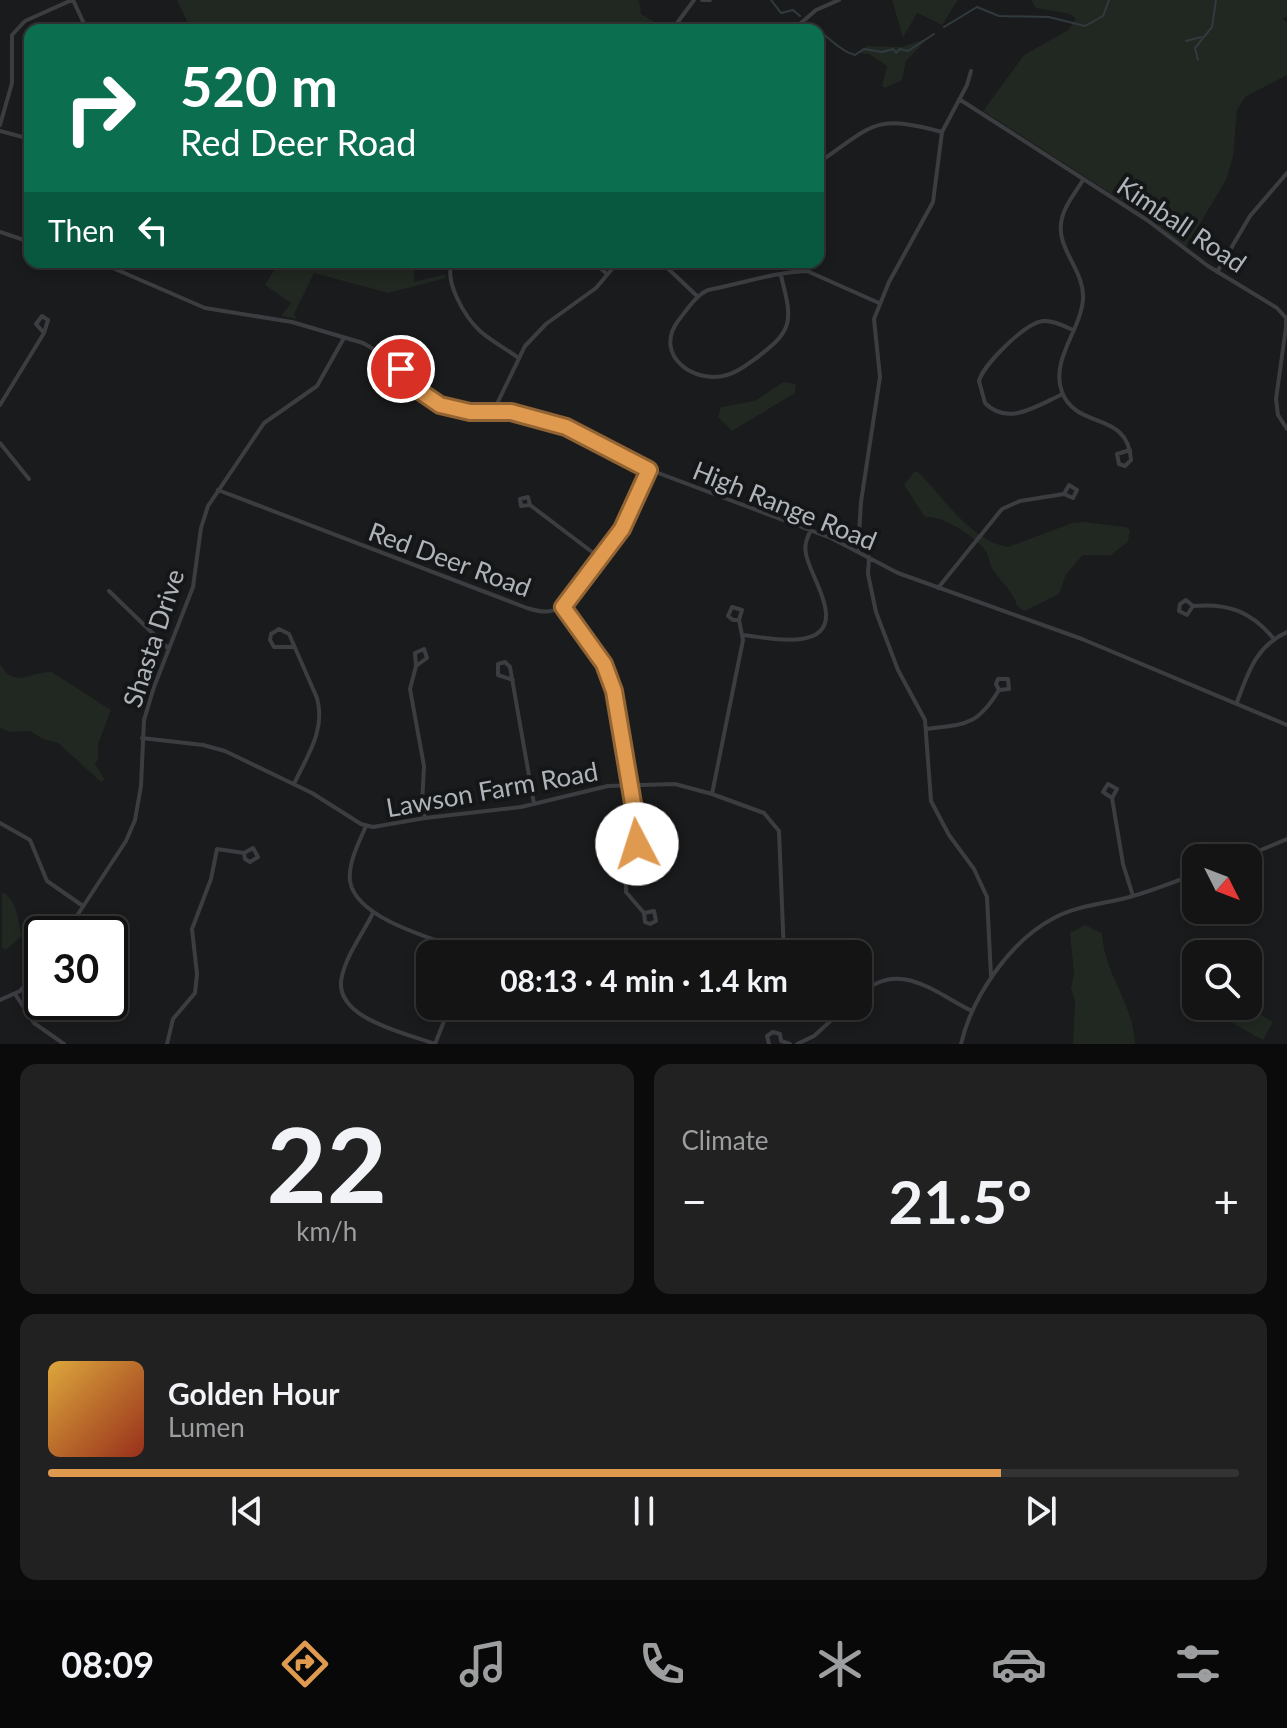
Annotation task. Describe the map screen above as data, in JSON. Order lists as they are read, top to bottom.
{
  "streets": {
    "street": [
      "Kimball Road",
      "High Range Road",
      "Red Deer Road",
      "Shasta Drive",
      "Lawson Farm Road"
    ]
  },
  "crossings": [
    ["High Range Road", "Red Deer Road"],
    ["High Range Road", "Shasta Drive"],
    ["Red Deer Road", "Shasta Drive"],
    ["Shasta Drive", "Lawson Farm Road"]
  ],
  "north": "bottom right",
  "page": {
    "turn": ["520 m", "Red Deer Road"],
    "then": "Then",
    "limit": "30",
    "trip": "08:13 · 4 min · 1.4 km",
    "tile": [
      ["22", "km/h"],
      "Climate"
    ],
    "heat": ["−", "21.5°", "+"],
    "song": ["Golden Hour", "Lumen"],
    "tabs": "08:09"
  }
}
